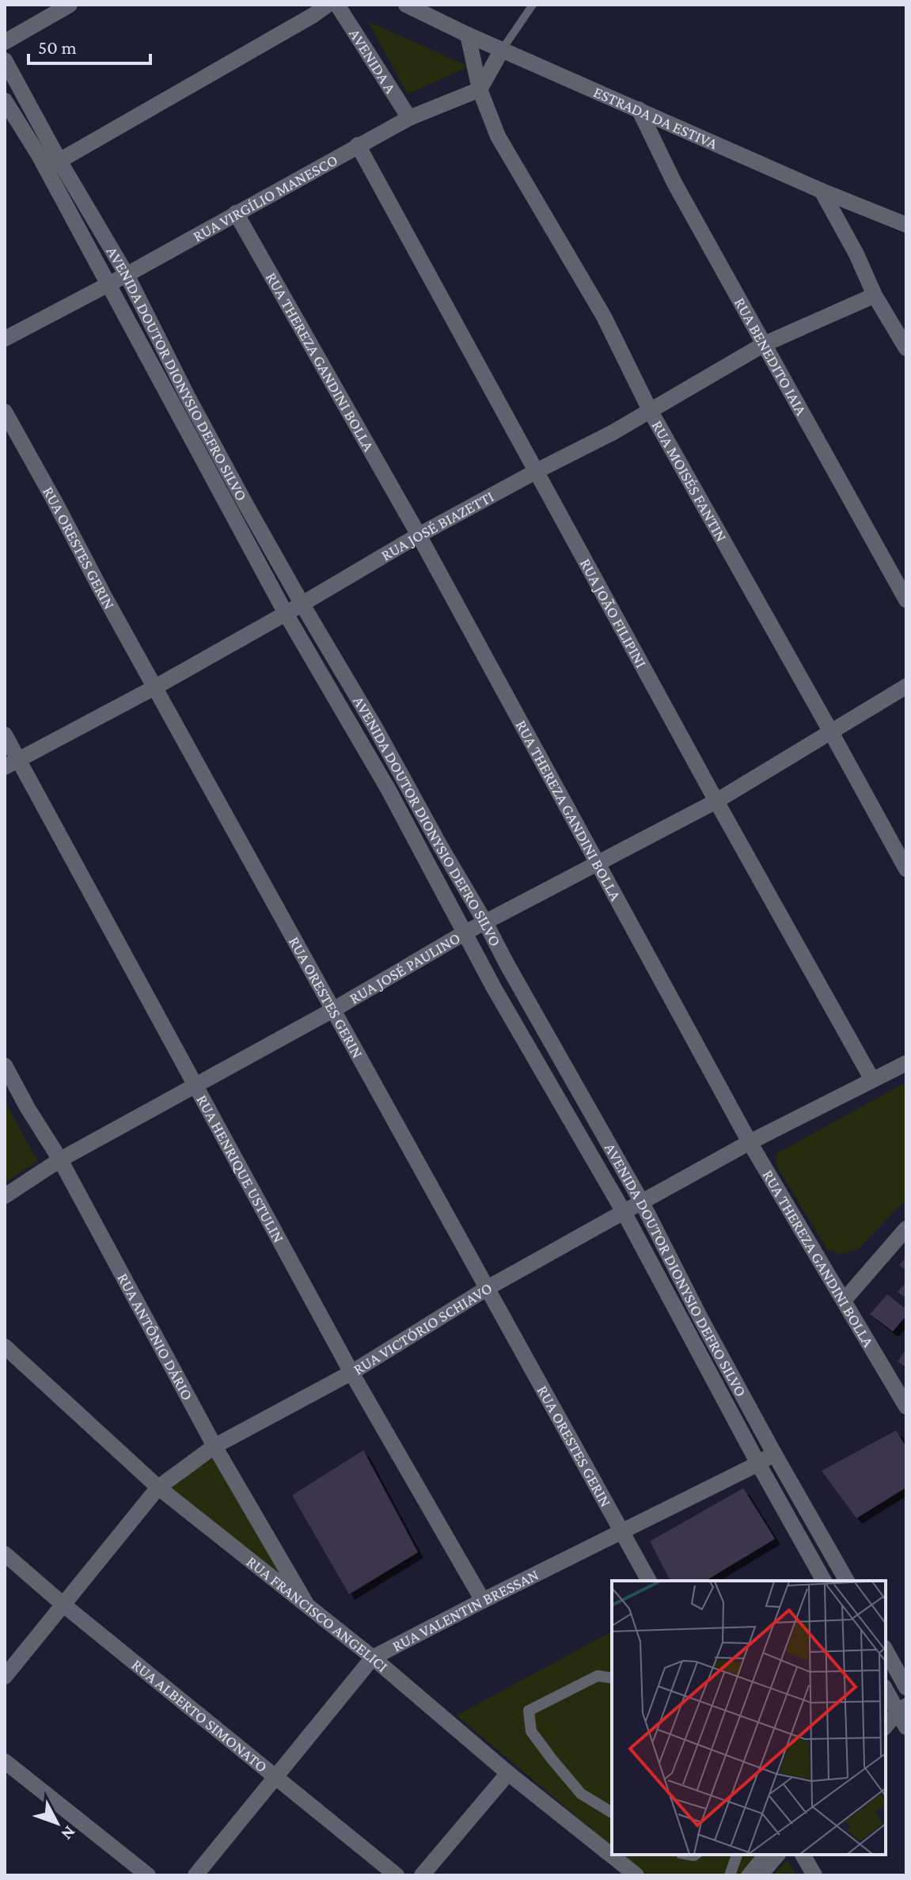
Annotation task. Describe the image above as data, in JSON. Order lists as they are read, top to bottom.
{
  "streets": {
    "street": [
      "AVENIDA A",
      "ESTRADA DA ESTIVA",
      "RUA VIRGÍLIO MANESCO",
      "RUA BENEDITO IAIA",
      "RUA THEREZA GANDINI BOLLA",
      "AVENIDA DOUTOR DIONYSIO DEFRO SILVO",
      "RUA MOISÉS FANTIN",
      "RUA JOSÉ BIAZETTI",
      "RUA ORESTES GERIN",
      "RUA JOÃO FILIPINI",
      "RUA JOSÉ PAULINO",
      "RUA HENRIQUE USTULIN",
      "RUA VICTÓRIO SCHIAVO",
      "RUA ANTÔNIO DÁRIO",
      "RUA VALENTIN BRESSAN",
      "RUA FRANCISCO ANGELICI",
      "RUA ALBERTO SIMONATO"
    ]
  },
  "crossings": [
    ["AVENIDA A", "RUA VIRGÍLIO MANESCO"],
    ["ESTRADA DA ESTIVA", "RUA BENEDITO IAIA"],
    ["RUA VIRGÍLIO MANESCO", "RUA THEREZA GANDINI BOLLA"],
    ["RUA VIRGÍLIO MANESCO", "AVENIDA DOUTOR DIONYSIO DEFRO SILVO"],
    ["RUA VIRGÍLIO MANESCO", "RUA MOISÉS FANTIN"],
    ["RUA VIRGÍLIO MANESCO", "RUA JOÃO FILIPINI"],
    ["RUA BENEDITO IAIA", "RUA JOSÉ BIAZETTI"],
    ["RUA THEREZA GANDINI BOLLA", "RUA JOSÉ BIAZETTI"],
    ["RUA THEREZA GANDINI BOLLA", "RUA JOSÉ PAULINO"],
    ["RUA THEREZA GANDINI BOLLA", "RUA VICTÓRIO SCHIAVO"],
    ["AVENIDA DOUTOR DIONYSIO DEFRO SILVO", "RUA JOSÉ BIAZETTI"],
    ["AVENIDA DOUTOR DIONYSIO DEFRO SILVO", "RUA JOSÉ PAULINO"],
    ["AVENIDA DOUTOR DIONYSIO DEFRO SILVO", "RUA VICTÓRIO SCHIAVO"],
    ["AVENIDA DOUTOR DIONYSIO DEFRO SILVO", "RUA VALENTIN BRESSAN"],
    ["RUA MOISÉS FANTIN", "RUA JOSÉ BIAZETTI"],
    ["RUA MOISÉS FANTIN", "RUA JOSÉ PAULINO"],
    ["RUA JOSÉ BIAZETTI", "RUA ORESTES GERIN"],
    ["RUA JOSÉ BIAZETTI", "RUA JOÃO FILIPINI"],
    ["RUA JOSÉ BIAZETTI", "RUA HENRIQUE USTULIN"],
    ["RUA ORESTES GERIN", "RUA JOSÉ PAULINO"],
    ["RUA ORESTES GERIN", "RUA VICTÓRIO SCHIAVO"],
    ["RUA ORESTES GERIN", "RUA VALENTIN BRESSAN"],
    ["RUA JOÃO FILIPINI", "RUA JOSÉ PAULINO"],
    ["RUA JOÃO FILIPINI", "RUA VICTÓRIO SCHIAVO"],
    ["RUA JOSÉ PAULINO", "RUA HENRIQUE USTULIN"],
    ["RUA JOSÉ PAULINO", "RUA ANTÔNIO DÁRIO"],
    ["RUA HENRIQUE USTULIN", "RUA VICTÓRIO SCHIAVO"],
    ["RUA HENRIQUE USTULIN", "RUA VALENTIN BRESSAN"],
    ["RUA VICTÓRIO SCHIAVO", "RUA ANTÔNIO DÁRIO"],
    ["RUA VICTÓRIO SCHIAVO", "RUA FRANCISCO ANGELICI"],
    ["RUA VICTÓRIO SCHIAVO", "RUA ALBERTO SIMONATO"],
    ["RUA ANTÔNIO DÁRIO", "RUA FRANCISCO ANGELICI"],
    ["RUA VALENTIN BRESSAN", "RUA FRANCISCO ANGELICI"],
    ["RUA VALENTIN BRESSAN", "RUA ALBERTO SIMONATO"]
  ],
  "scale_bar": "50 m",
  "north": "bottom right"
}
